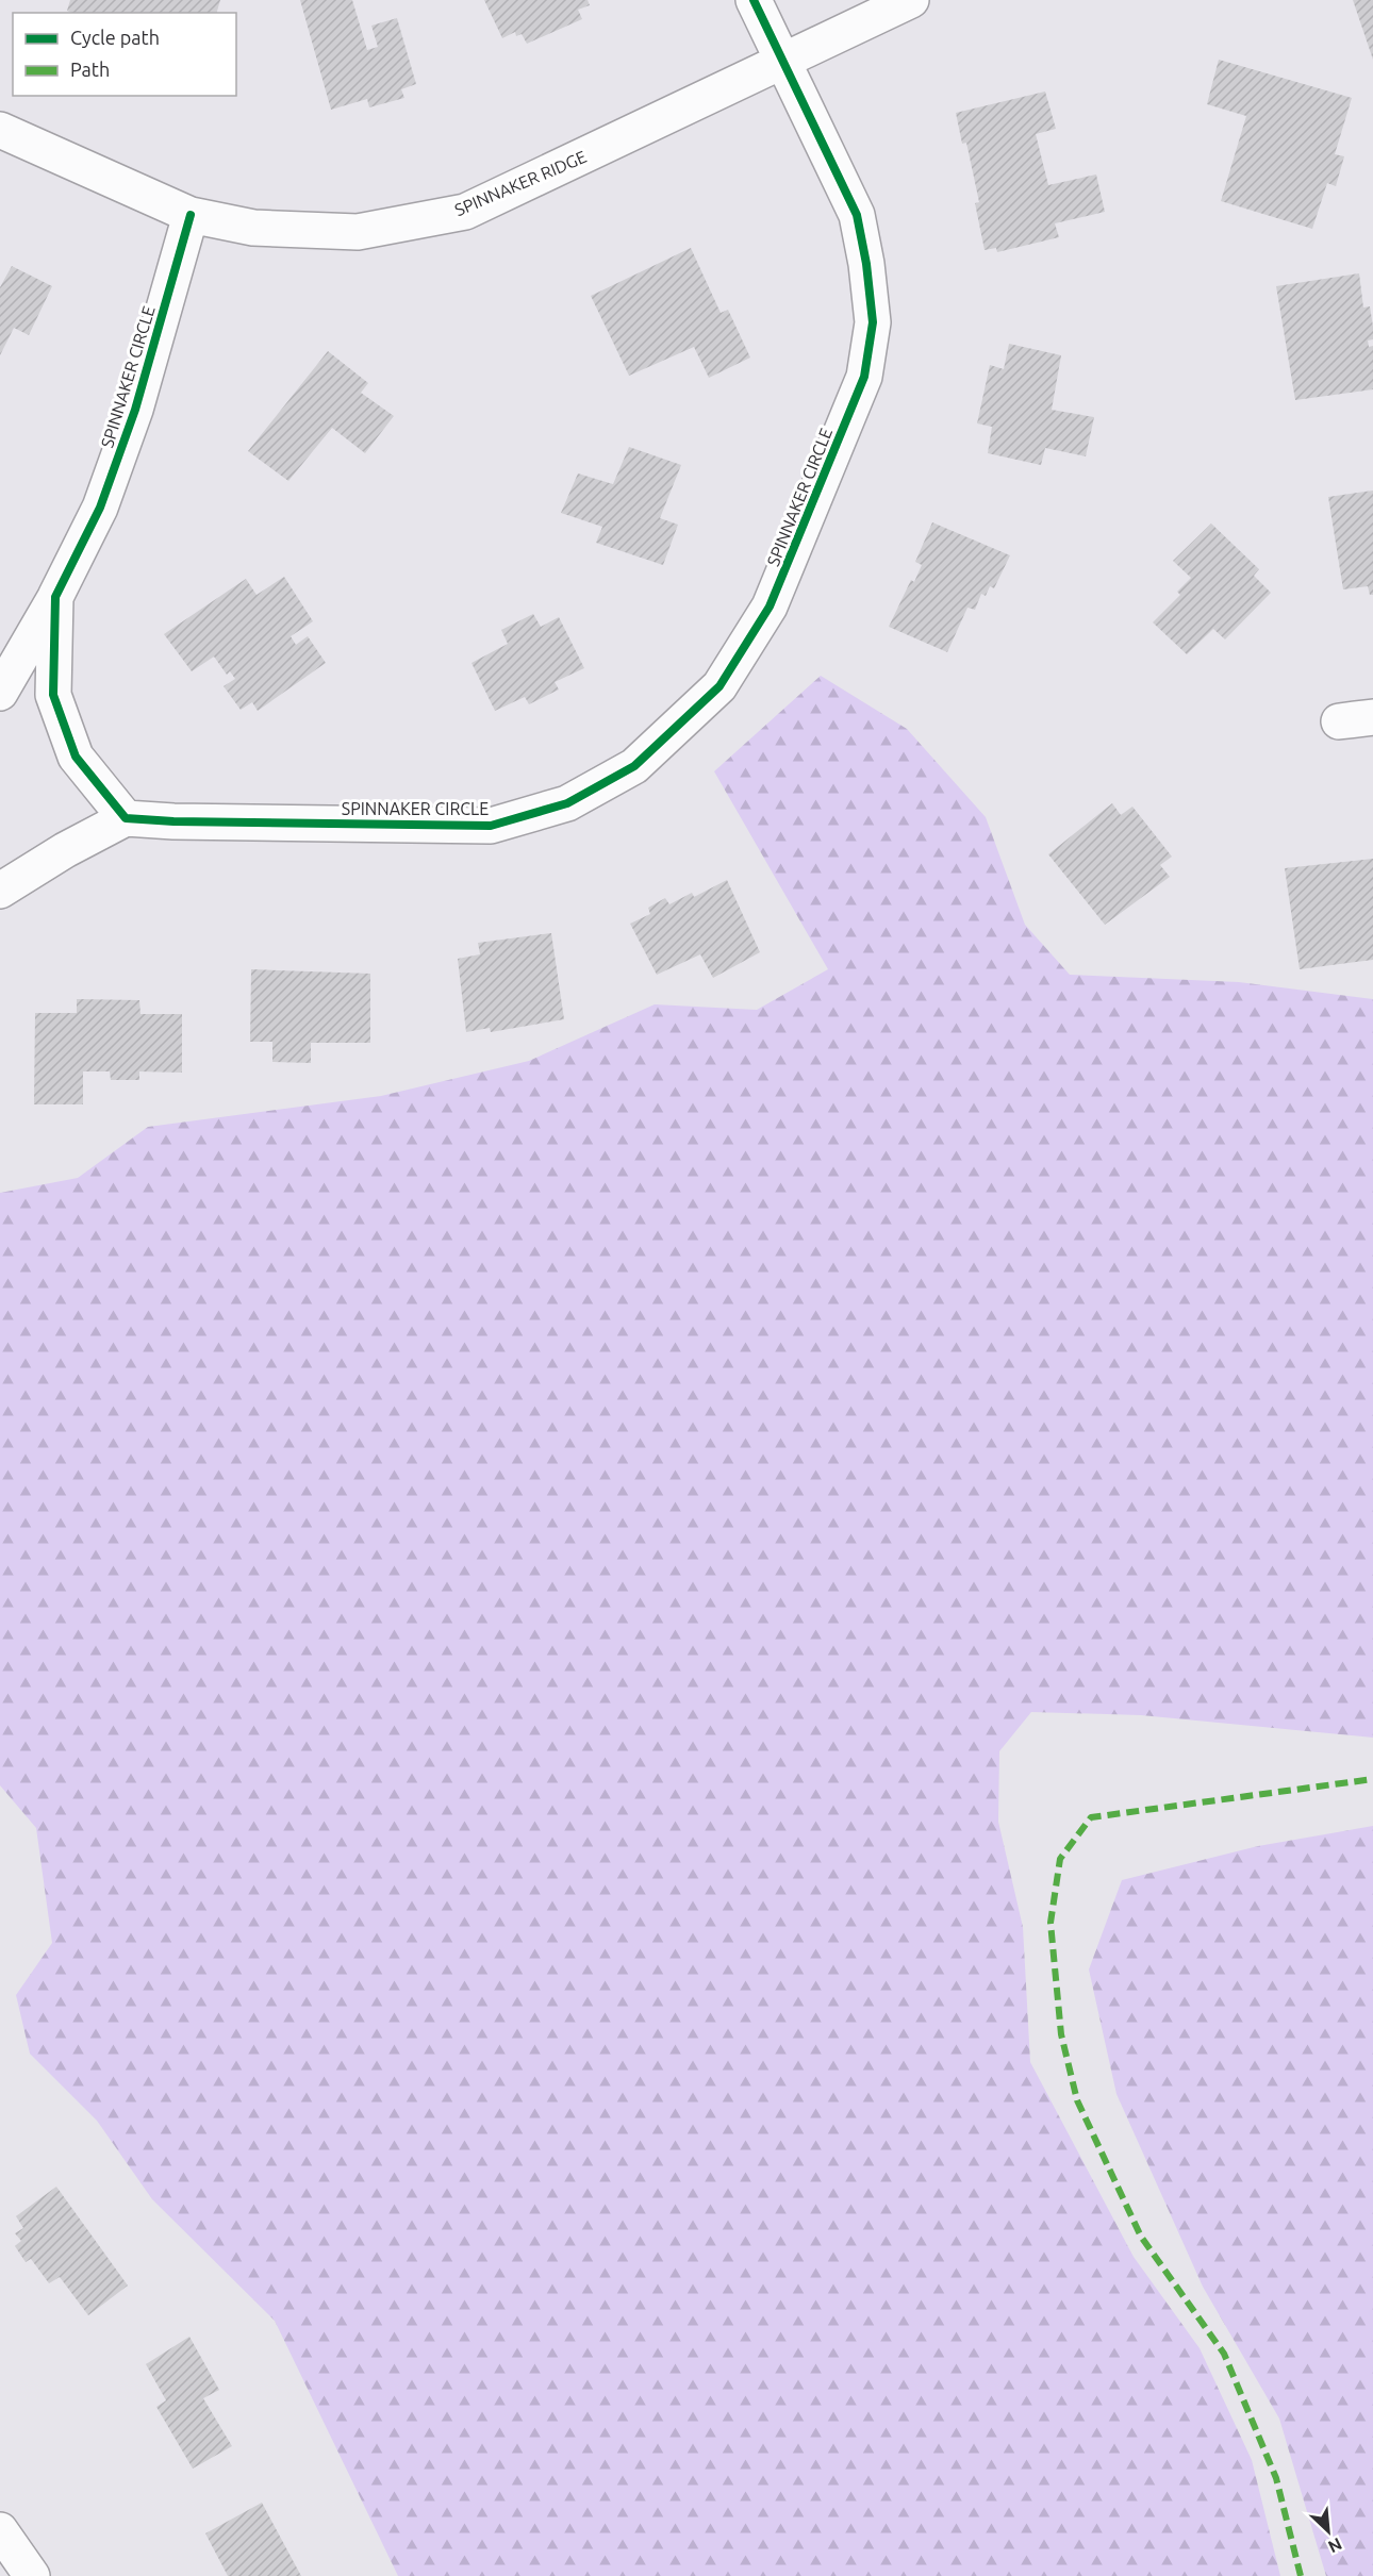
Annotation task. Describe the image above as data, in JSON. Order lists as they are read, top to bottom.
{
  "streets": {
    "street": ["SPINNAKER RIDGE", "SPINNAKER CIRCLE"]
  },
  "crossings": [
    ["SPINNAKER RIDGE", "SPINNAKER CIRCLE"]
  ],
  "legend": ["Cycle path", "Path"],
  "north": "bottom right"
}
